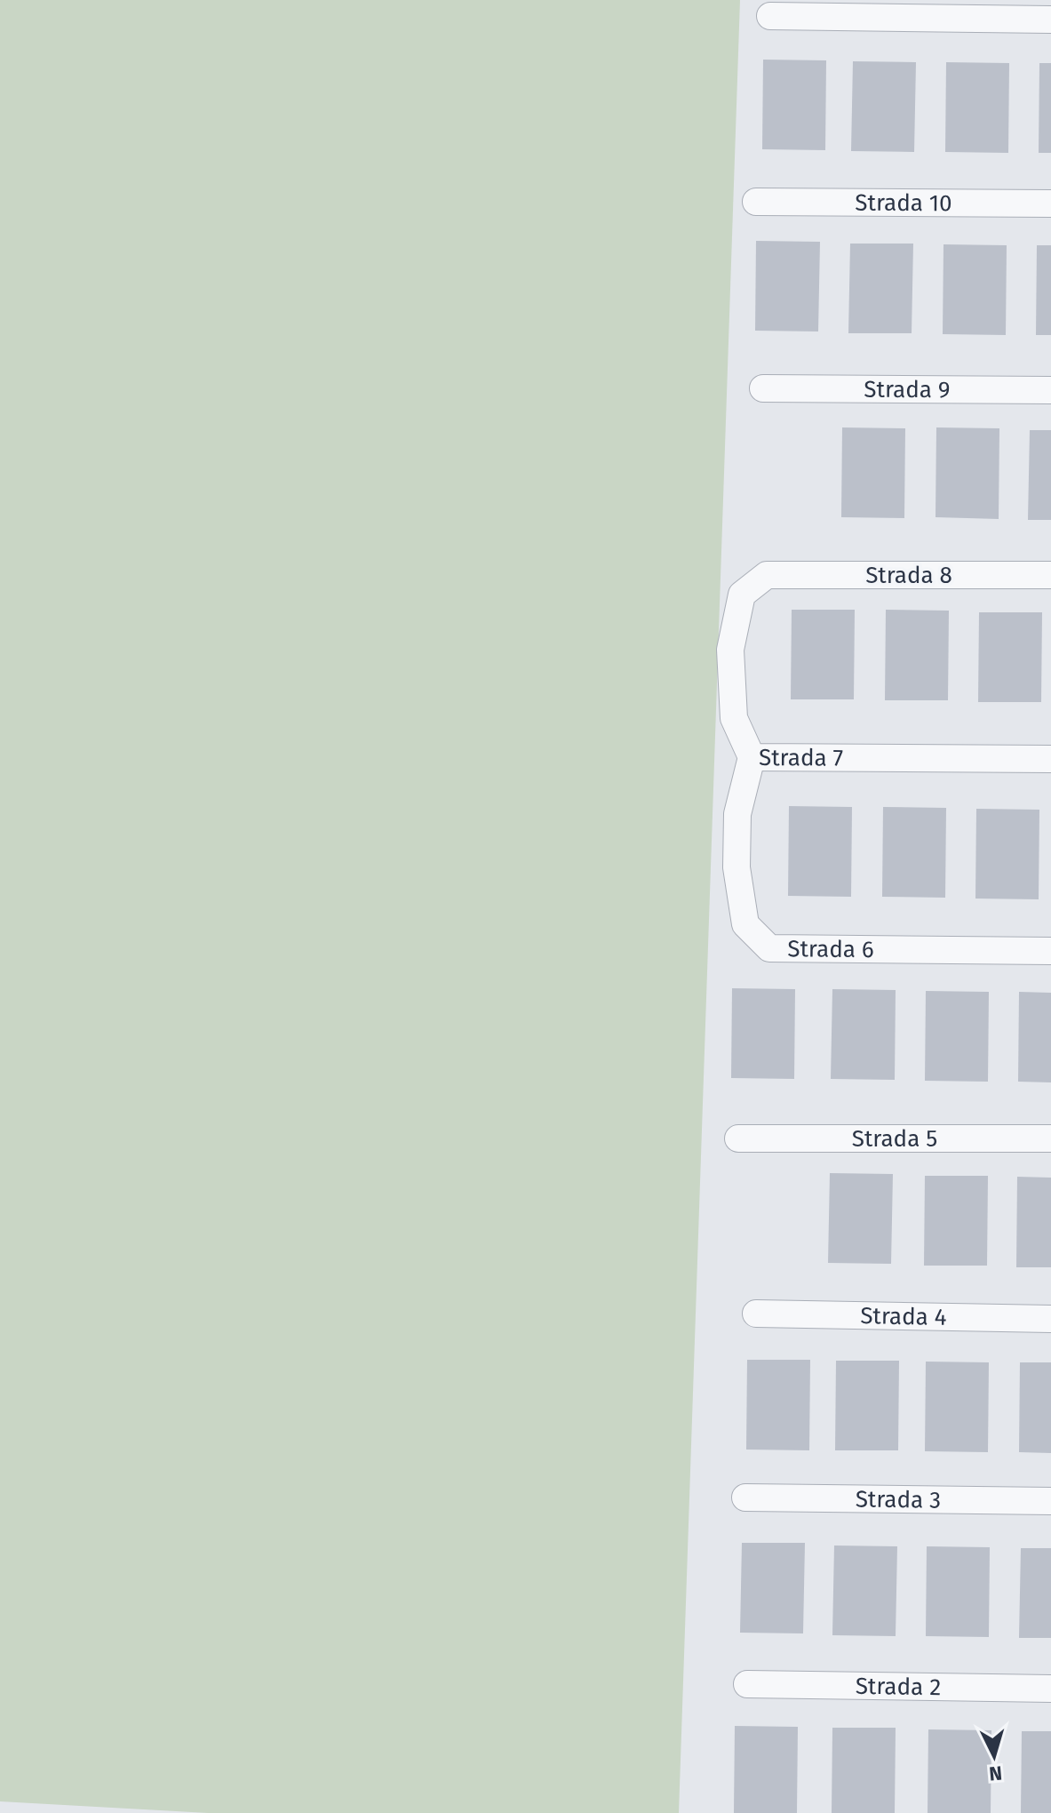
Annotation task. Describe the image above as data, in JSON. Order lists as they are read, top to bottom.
{
  "streets": {
    "street": [
      "Strada 10",
      "Strada 9",
      "Strada 8",
      "Strada 7",
      "Strada 6",
      "Strada 5",
      "Strada 4",
      "Strada 3",
      "Strada 2"
    ]
  },
  "crossings": [
    ["Strada 8", "Strada 7"],
    ["Strada 7", "Strada 6"]
  ],
  "north": "bottom"
}
